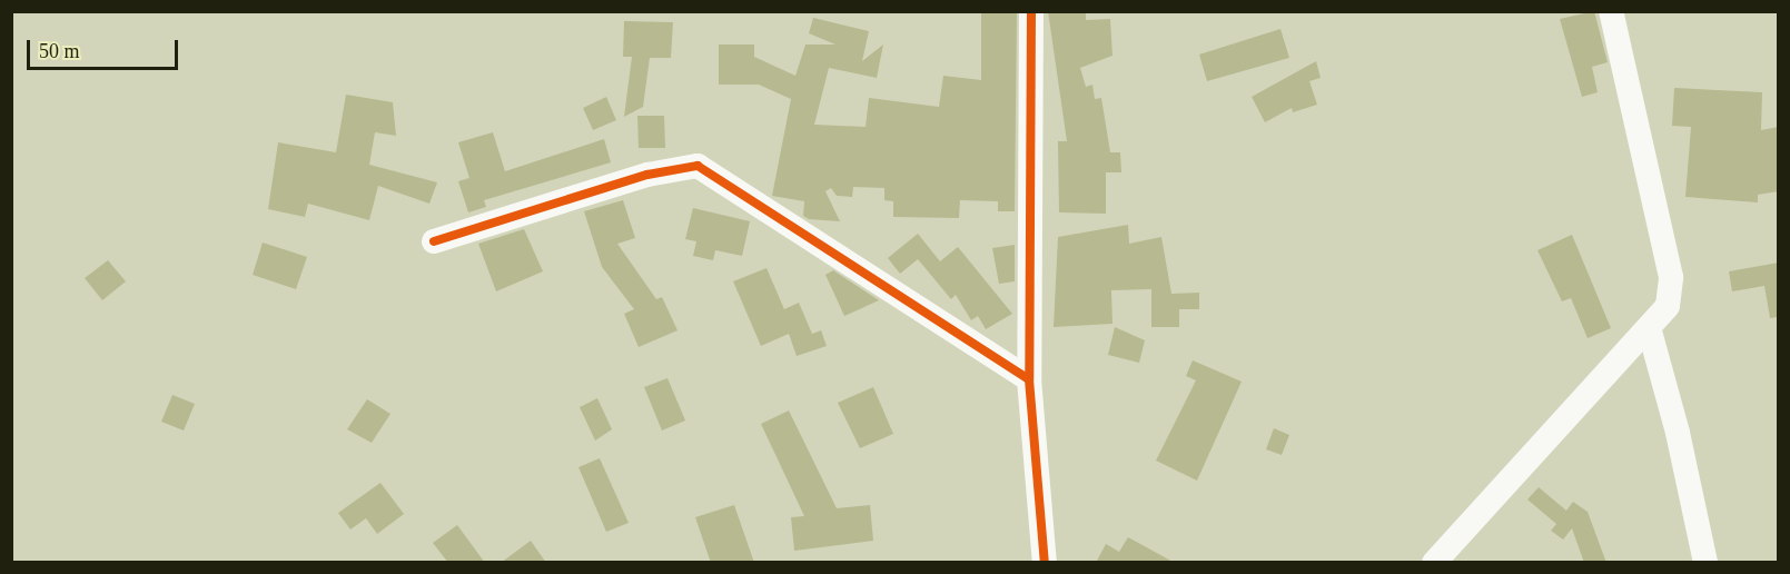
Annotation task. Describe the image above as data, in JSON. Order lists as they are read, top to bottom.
{
  "scale_bar": "50 m"
}
